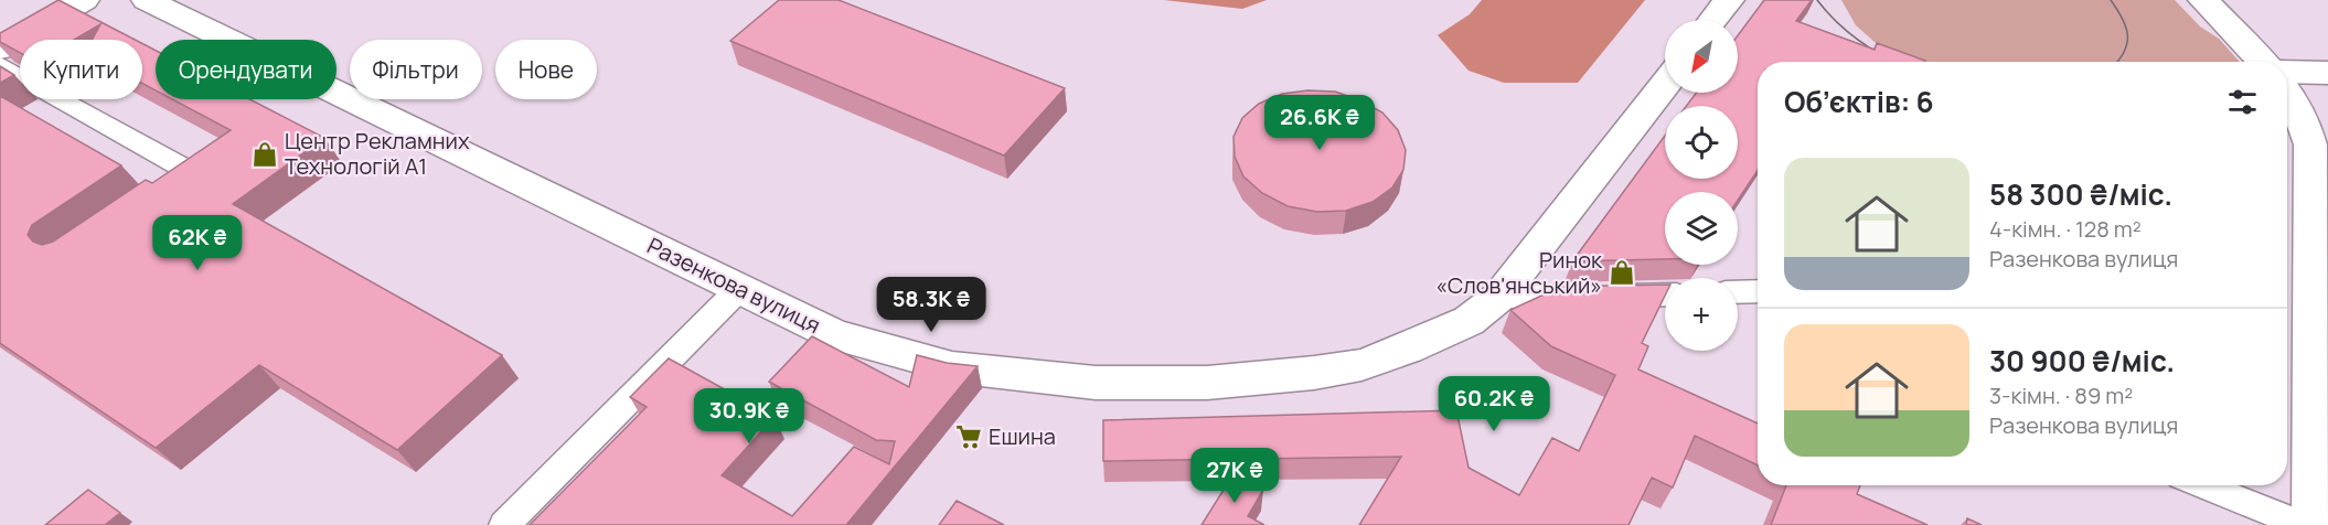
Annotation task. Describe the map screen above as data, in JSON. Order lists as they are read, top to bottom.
{
  "streets": {
    "street": ["Разенкова вулиця"]
  },
  "places": {
    "shop": ["Центр Рекламних Технологій А1", "Ринок «Слов'янський»"],
    "supermarket": ["Ешина"]
  },
  "north": "bottom left",
  "page": {
    "map_buttons": "+",
    "chip": [
      "Купити",
      "Орендувати",
      "Фільтри",
      "Нове"
    ],
    "heading": "Об’єктів: 6",
    "price": [
      "26.6K ₴",
      "62K ₴",
      "58.3K ₴",
      "60.2K ₴",
      "30.9K ₴",
      "27K ₴"
    ],
    "list": [
      {
        "name": "58 300 ₴/міс.",
        "note": "4-кімн. · 128 m² · Разенкова вулиця"
      },
      {
        "name": "30 900 ₴/міс.",
        "note": "3-кімн. · 89 m² · Разенкова вулиця"
      }
    ]
  }
}
